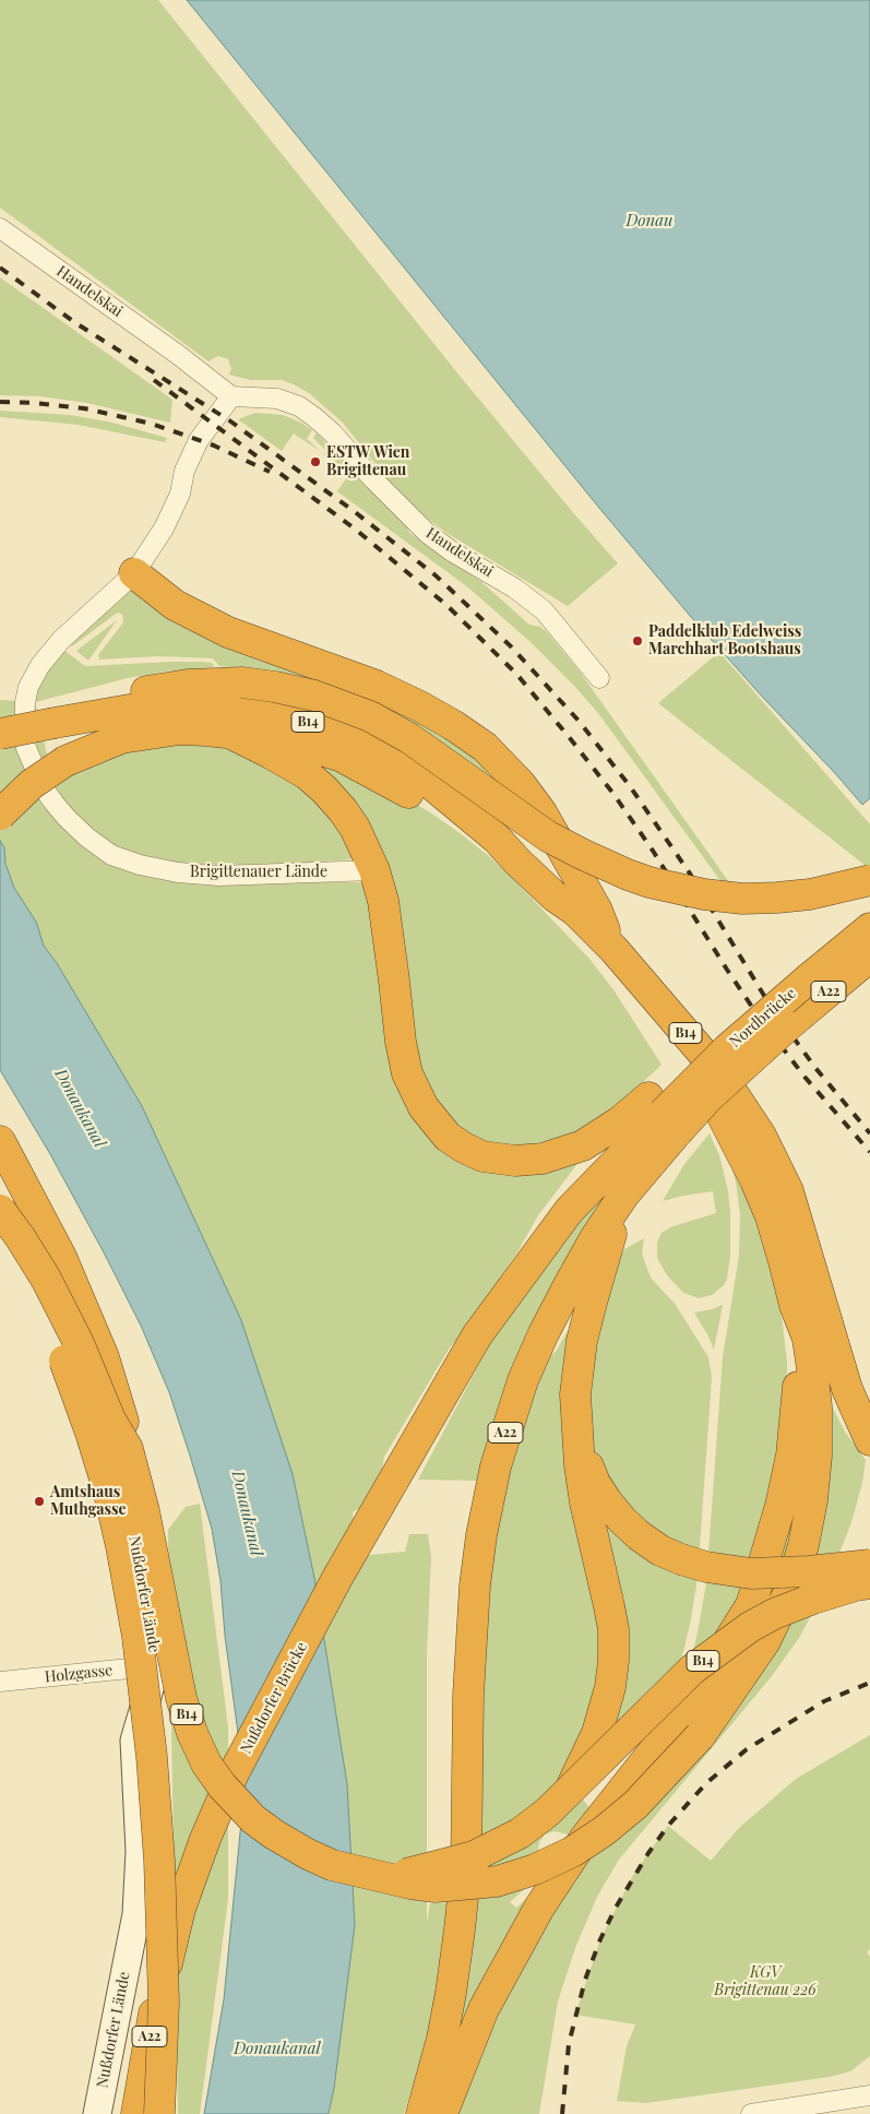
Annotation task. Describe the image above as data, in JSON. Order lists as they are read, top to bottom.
{
  "streets": {
    "highway": [
      "B14",
      "A22",
      "Nordbrücke",
      "Nußdorfer Brücke"
    ],
    "street": [
      "Handelskai",
      "Brigittenauer Lände",
      "Nußdorfer Lände",
      "Holzgasse"
    ]
  },
  "crossings": [
    ["A22", "Nordbrücke"],
    ["A22", "Nußdorfer Brücke"],
    ["Nordbrücke", "Nußdorfer Brücke"],
    ["Nußdorfer Lände", "Holzgasse"]
  ],
  "water": ["Donau", "Donaukanal"],
  "parks": ["KGV Brigittenau 226"],
  "places": ["ESTW Wien Brigittenau", "Paddelklub Edelweiss Marchhart Bootshaus", "Amtshaus Muthgasse"]
}
